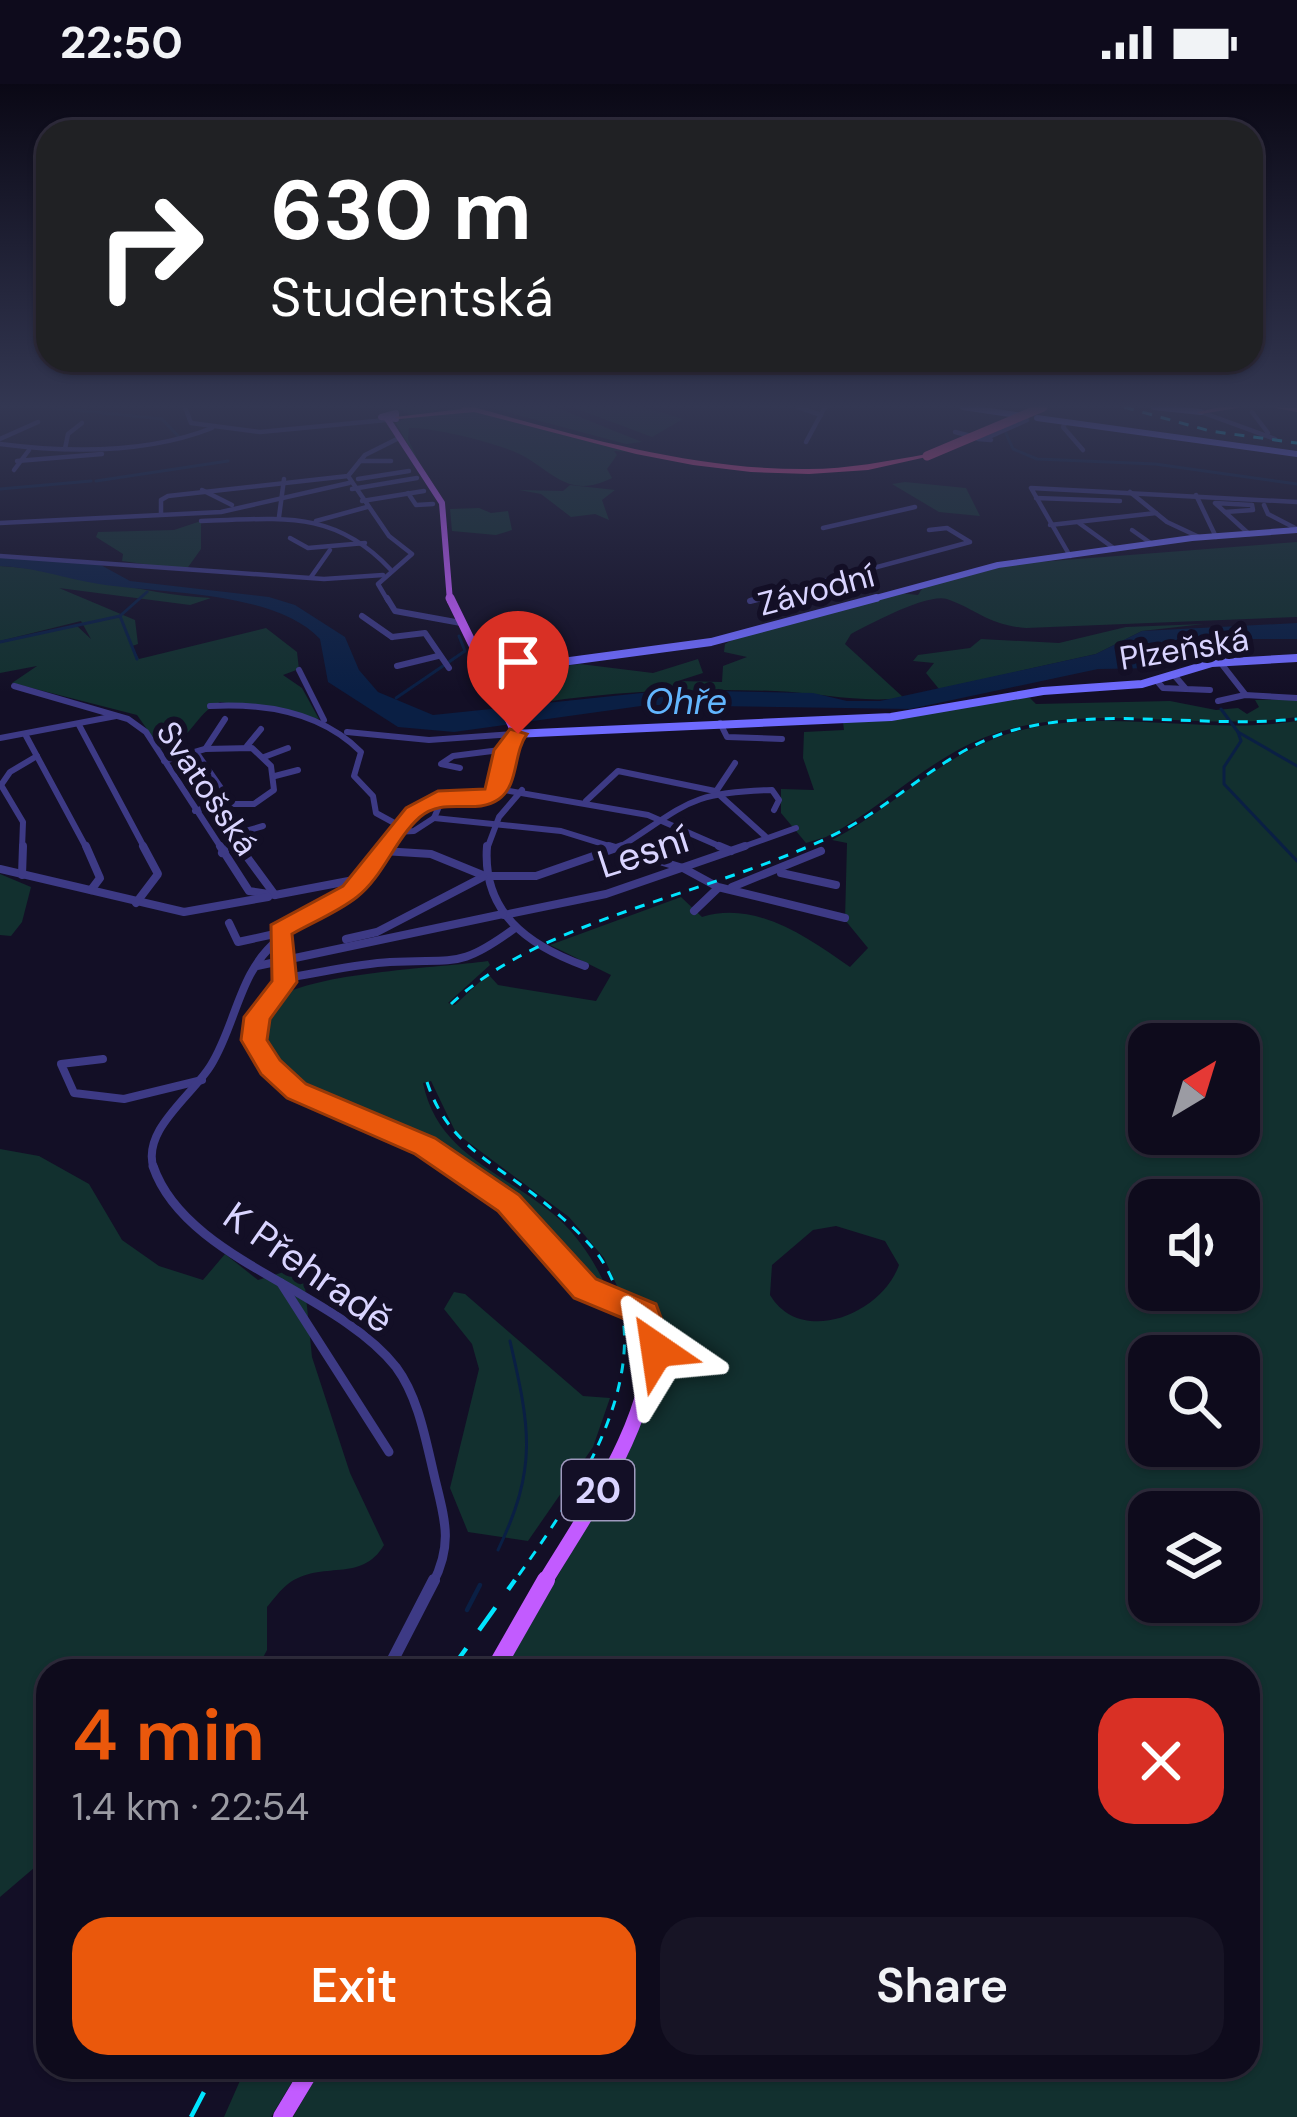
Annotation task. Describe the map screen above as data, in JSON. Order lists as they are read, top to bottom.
{
  "streets": {
    "main road": ["20"],
    "street": [
      "Závodní",
      "Plzeňská",
      "Svatošská",
      "Lesní",
      "K Přehradě"
    ]
  },
  "crossings": [
    ["Lesní", "K Přehradě"]
  ],
  "water": ["Ohře"],
  "north": "top right",
  "page": {
    "status": "22:50",
    "turn": ["630 m", "Studentská"],
    "heading": ["4 min", "1.4 km · 22:54"],
    "buttons": ["Exit", "Share"]
  }
}
